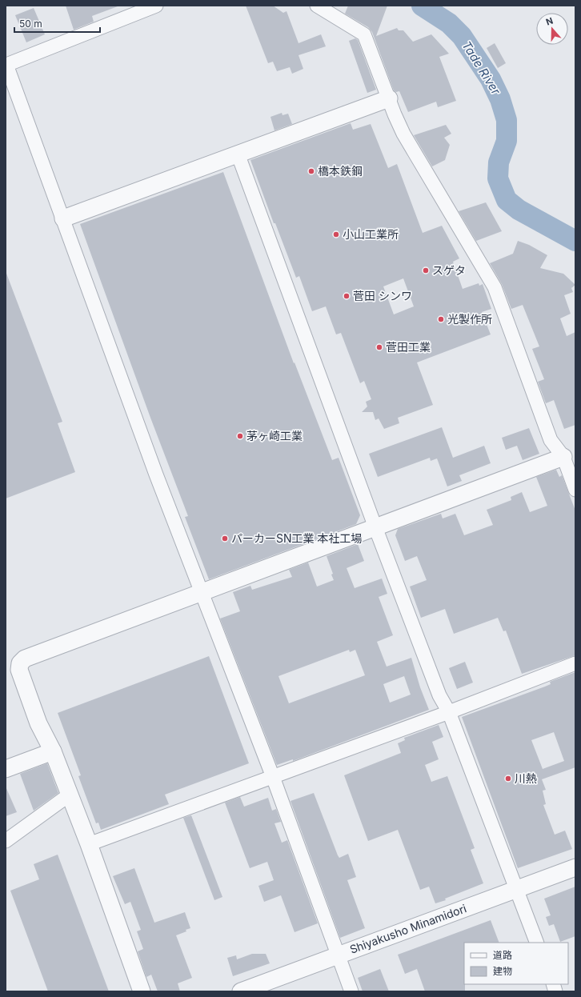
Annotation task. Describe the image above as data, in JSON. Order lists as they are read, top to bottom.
{
  "streets": {
    "street": ["Shiyakusho Minamidori"]
  },
  "water": ["Tade River"],
  "places": [
    "橋本鉄鋼",
    "小山工業所",
    "スゲタ",
    "菅田 シンワ",
    "光製作所",
    "菅田工業",
    "茅ヶ崎工業",
    "パーカーSN工業 本社工場",
    "川熱"
  ],
  "legend": ["道路", "建物"],
  "scale_bar": "50 m",
  "north": "top"
}
